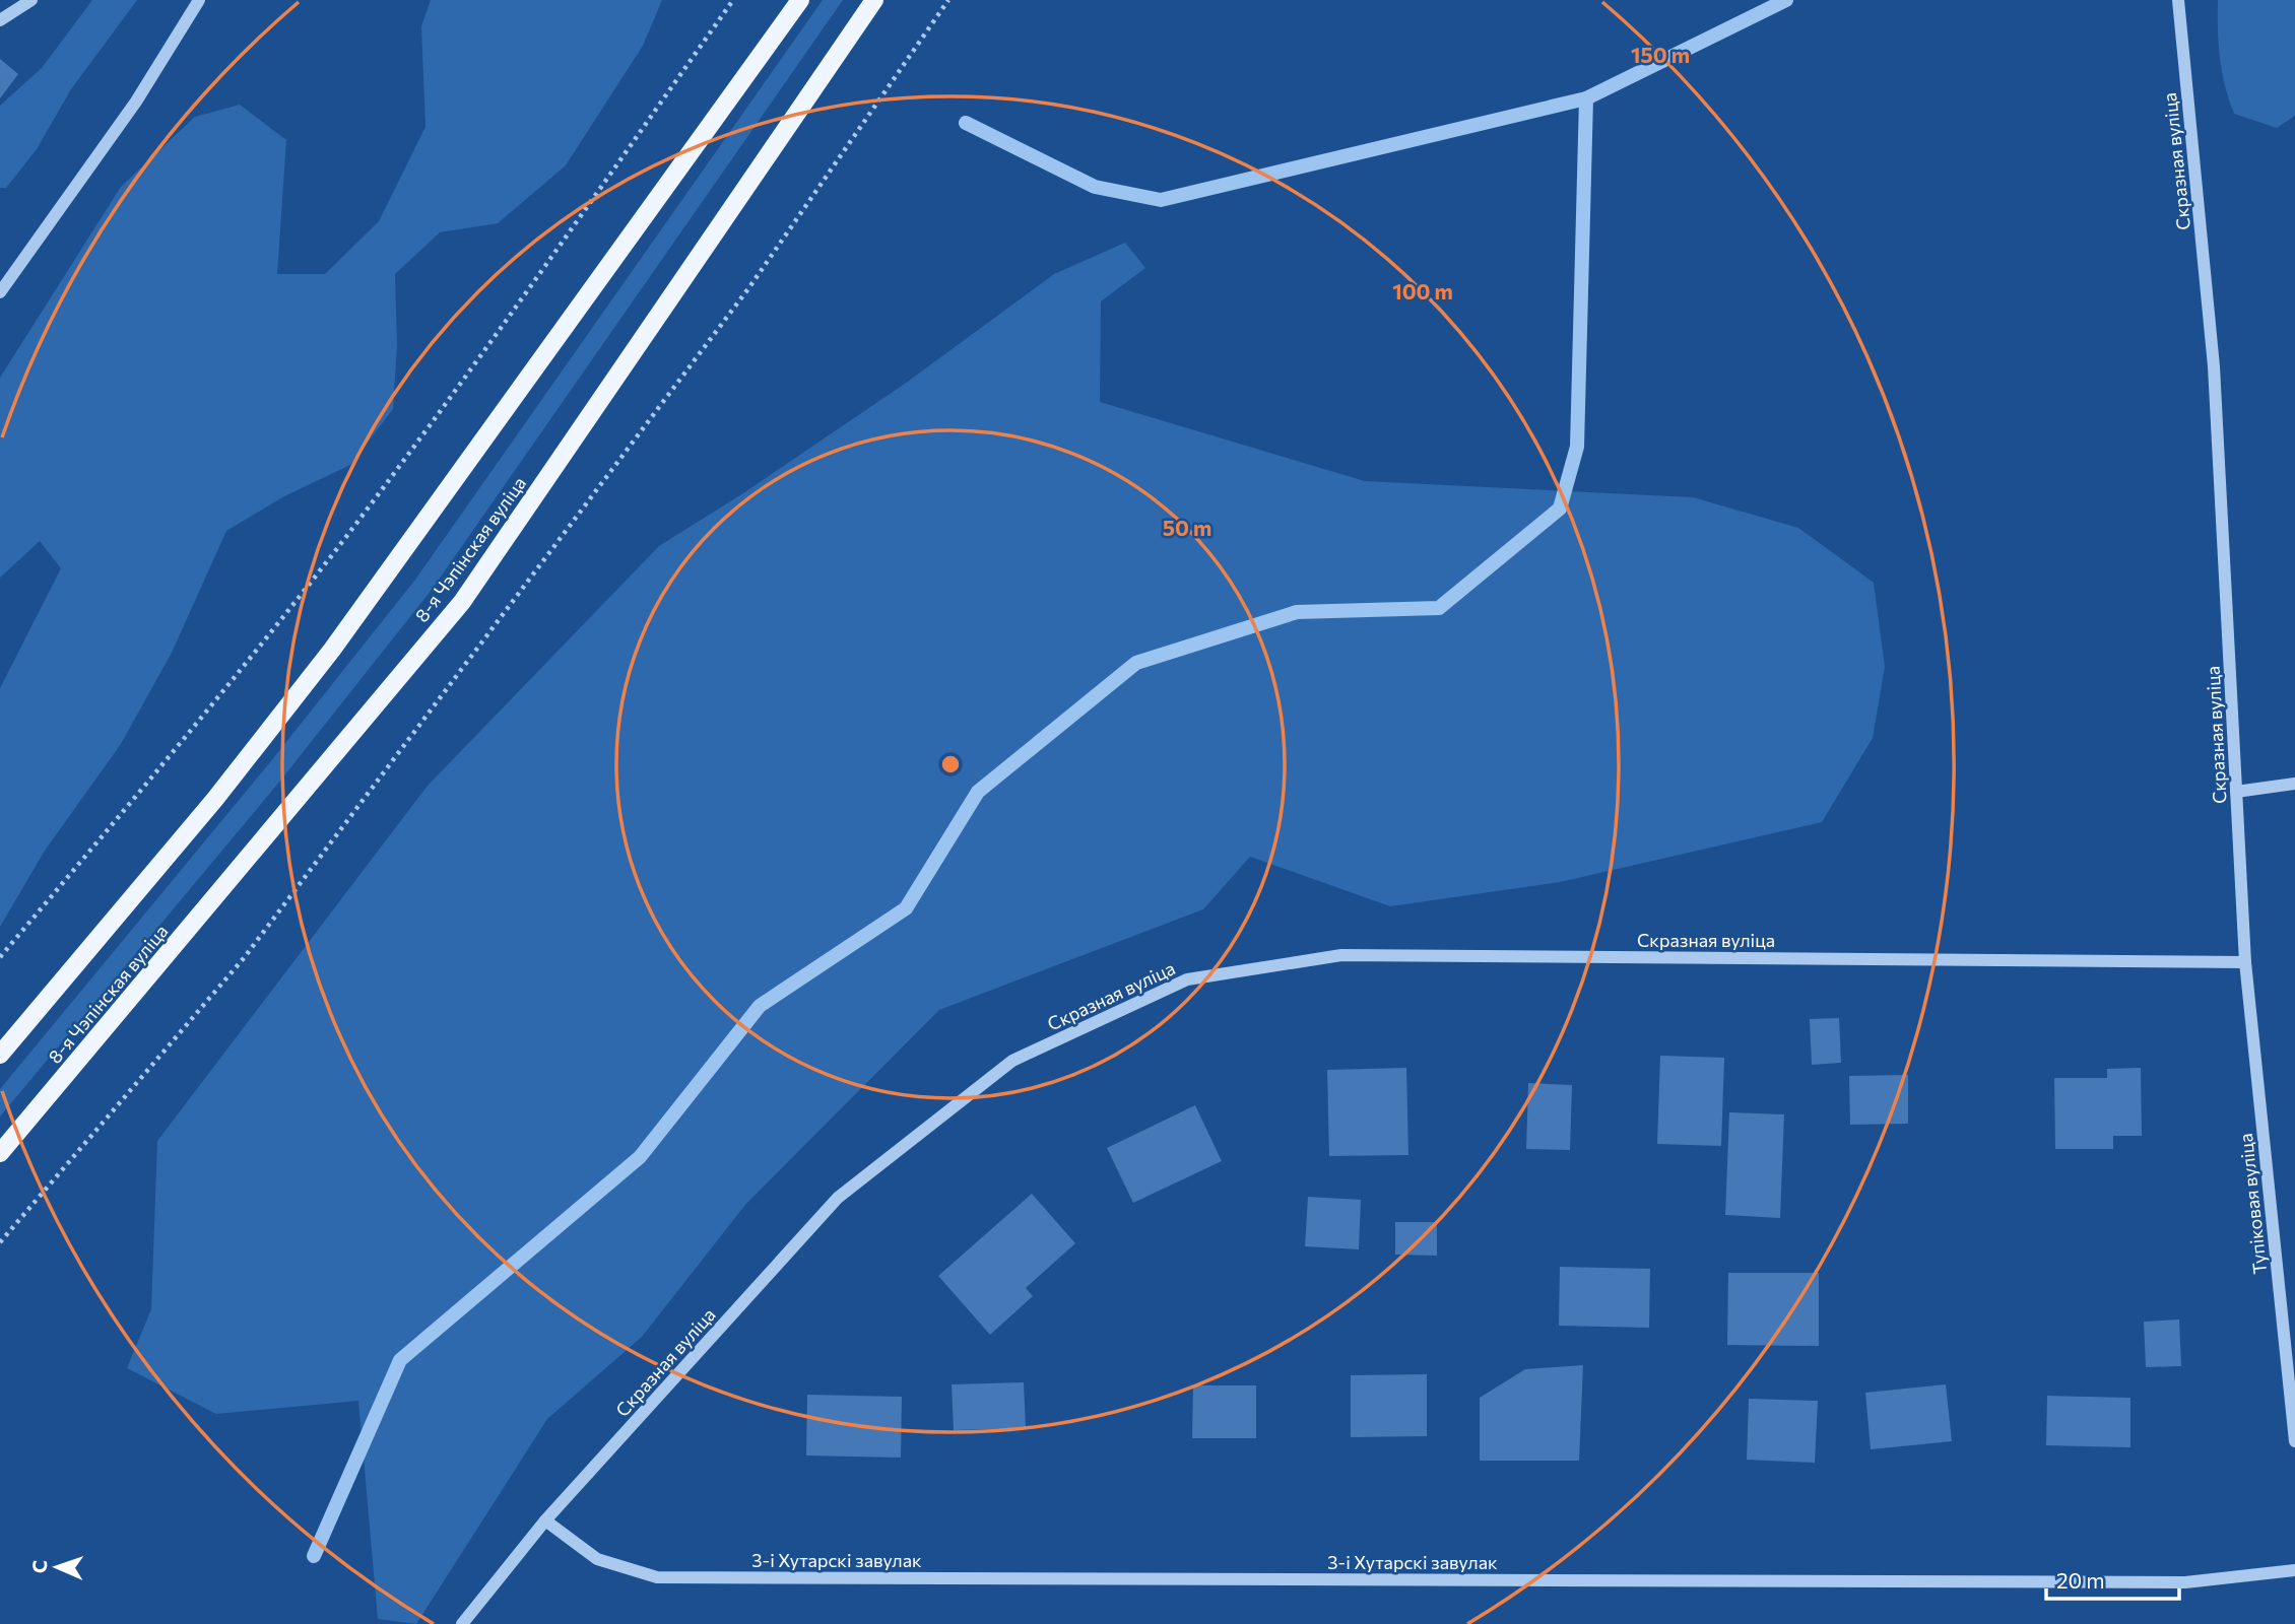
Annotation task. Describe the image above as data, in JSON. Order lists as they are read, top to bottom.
{
  "streets": {
    "main road": ["8-я Чэпінская вуліца"],
    "street": ["Скразная вуліца", "Тупіковая вуліца", "3-і Хутарскі завулак"]
  },
  "crossings": [
    ["Скразная вуліца", "Тупіковая вуліца"],
    ["Скразная вуліца", "3-і Хутарскі завулак"]
  ],
  "scale_bar": "20 m",
  "north": "left",
  "rings": ["150 m", "100 m", "50 m"]
}
